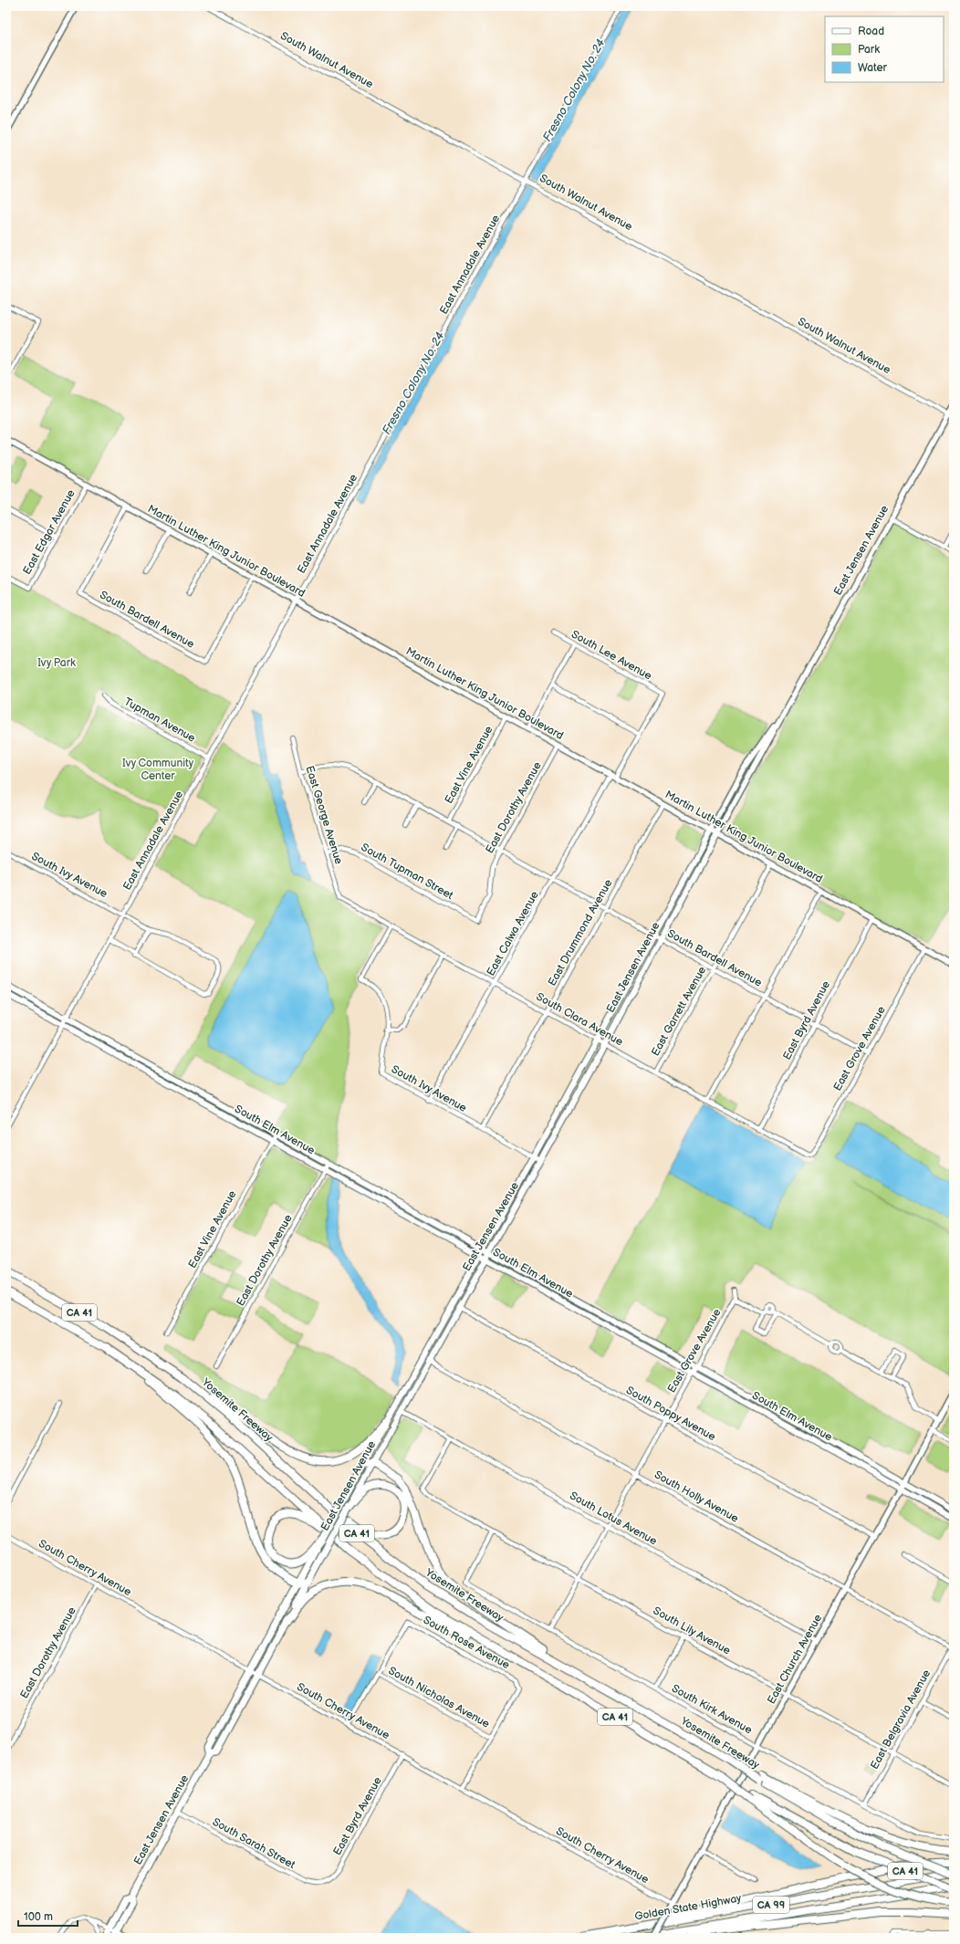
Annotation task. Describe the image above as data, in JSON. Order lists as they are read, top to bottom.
{
  "streets": {
    "highway": [
      "CA 41",
      "Yosemite Freeway",
      "CA 99",
      "Golden State Highway"
    ],
    "main road": ["East Jensen Avenue", "South Elm Avenue"],
    "street": [
      "South Walnut Avenue",
      "East Annadale Avenue",
      "East Edgar Avenue",
      "Martin Luther King Junior Boulevard",
      "South Bardell Avenue",
      "South Lee Avenue",
      "Tupman Avenue",
      "East Vine Avenue",
      "East Dorothy Avenue",
      "East George Avenue",
      "South Tupman Street",
      "South Ivy Avenue",
      "East Drummond Avenue",
      "East Calwa Avenue",
      "East Garrett Avenue",
      "South Clara Avenue",
      "East Byrd Avenue",
      "East Grove Avenue",
      "South Poppy Avenue",
      "South Holly Avenue",
      "South Lotus Avenue",
      "South Cherry Avenue",
      "South Lily Avenue",
      "South Rose Avenue",
      "East Church Avenue",
      "South Nicholas Avenue",
      "South Kirk Avenue",
      "East Belgravia Avenue",
      "South Sarah Street"
    ]
  },
  "crossings": [
    ["South Walnut Avenue", "East Annadale Avenue"],
    ["South Walnut Avenue", "East Jensen Avenue"],
    ["East Annadale Avenue", "Martin Luther King Junior Boulevard"],
    ["East Annadale Avenue", "Tupman Avenue"],
    ["East Annadale Avenue", "South Ivy Avenue"],
    ["East Annadale Avenue", "South Elm Avenue"],
    ["East Edgar Avenue", "Martin Luther King Junior Boulevard"],
    ["East Jensen Avenue", "Martin Luther King Junior Boulevard"],
    ["East Jensen Avenue", "South Bardell Avenue"],
    ["East Jensen Avenue", "South Ivy Avenue"],
    ["East Jensen Avenue", "South Clara Avenue"],
    ["East Jensen Avenue", "South Elm Avenue"],
    ["East Jensen Avenue", "South Poppy Avenue"],
    ["East Jensen Avenue", "South Holly Avenue"],
    ["East Jensen Avenue", "South Lotus Avenue"],
    ["East Jensen Avenue", "South Cherry Avenue"],
    ["East Jensen Avenue", "South Sarah Street"],
    ["Martin Luther King Junior Boulevard", "South Bardell Avenue"],
    ["Martin Luther King Junior Boulevard", "East Vine Avenue"],
    ["Martin Luther King Junior Boulevard", "East Dorothy Avenue"],
    ["Martin Luther King Junior Boulevard", "East Drummond Avenue"],
    ["Martin Luther King Junior Boulevard", "East Calwa Avenue"],
    ["Martin Luther King Junior Boulevard", "East Garrett Avenue"],
    ["Martin Luther King Junior Boulevard", "East Byrd Avenue"],
    ["Martin Luther King Junior Boulevard", "East Grove Avenue"],
    ["South Bardell Avenue", "East Vine Avenue"],
    ["South Bardell Avenue", "East Dorothy Avenue"],
    ["South Bardell Avenue", "East George Avenue"],
    ["South Bardell Avenue", "East Drummond Avenue"],
    ["South Bardell Avenue", "East Calwa Avenue"],
    ["South Bardell Avenue", "East Garrett Avenue"],
    ["South Bardell Avenue", "East Byrd Avenue"],
    ["South Bardell Avenue", "East Grove Avenue"],
    ["South Lee Avenue", "East Calwa Avenue"],
    ["East Vine Avenue", "South Elm Avenue"],
    ["East Dorothy Avenue", "South Tupman Street"],
    ["East Dorothy Avenue", "South Elm Avenue"],
    ["East Dorothy Avenue", "South Cherry Avenue"],
    ["East George Avenue", "South Tupman Street"],
    ["East George Avenue", "South Clara Avenue"],
    ["South Ivy Avenue", "East Drummond Avenue"],
    ["South Ivy Avenue", "East Calwa Avenue"],
    ["South Ivy Avenue", "South Clara Avenue"],
    ["East Drummond Avenue", "South Clara Avenue"],
    ["East Calwa Avenue", "South Clara Avenue"],
    ["East Garrett Avenue", "South Clara Avenue"],
    ["South Clara Avenue", "East Byrd Avenue"],
    ["South Clara Avenue", "East Grove Avenue"],
    ["East Byrd Avenue", "South Cherry Avenue"],
    ["East Byrd Avenue", "South Sarah Street"],
    ["East Grove Avenue", "South Elm Avenue"],
    ["East Grove Avenue", "South Poppy Avenue"],
    ["East Grove Avenue", "South Holly Avenue"],
    ["East Grove Avenue", "South Lotus Avenue"],
    ["East Grove Avenue", "South Lily Avenue"],
    ["East Grove Avenue", "South Kirk Avenue"],
    ["South Elm Avenue", "East Church Avenue"],
    ["CA 41", "Golden State Highway"],
    ["Yosemite Freeway", "Golden State Highway"],
    ["South Poppy Avenue", "East Church Avenue"],
    ["South Holly Avenue", "East Church Avenue"],
    ["South Holly Avenue", "East Belgravia Avenue"],
    ["South Lotus Avenue", "South Lily Avenue"],
    ["South Lotus Avenue", "East Church Avenue"],
    ["South Cherry Avenue", "East Church Avenue"],
    ["South Lily Avenue", "East Church Avenue"],
    ["South Lily Avenue", "South Kirk Avenue"],
    ["South Lily Avenue", "East Belgravia Avenue"],
    ["South Rose Avenue", "South Nicholas Avenue"],
    ["East Church Avenue", "South Kirk Avenue"],
    ["South Kirk Avenue", "East Belgravia Avenue"]
  ],
  "water": ["Fresno Colony No. 24"],
  "parks": ["Ivy Park", "Ivy Community Center"],
  "legend": ["Road", "Park", "Water"],
  "scale_bar": "100 m"
}
